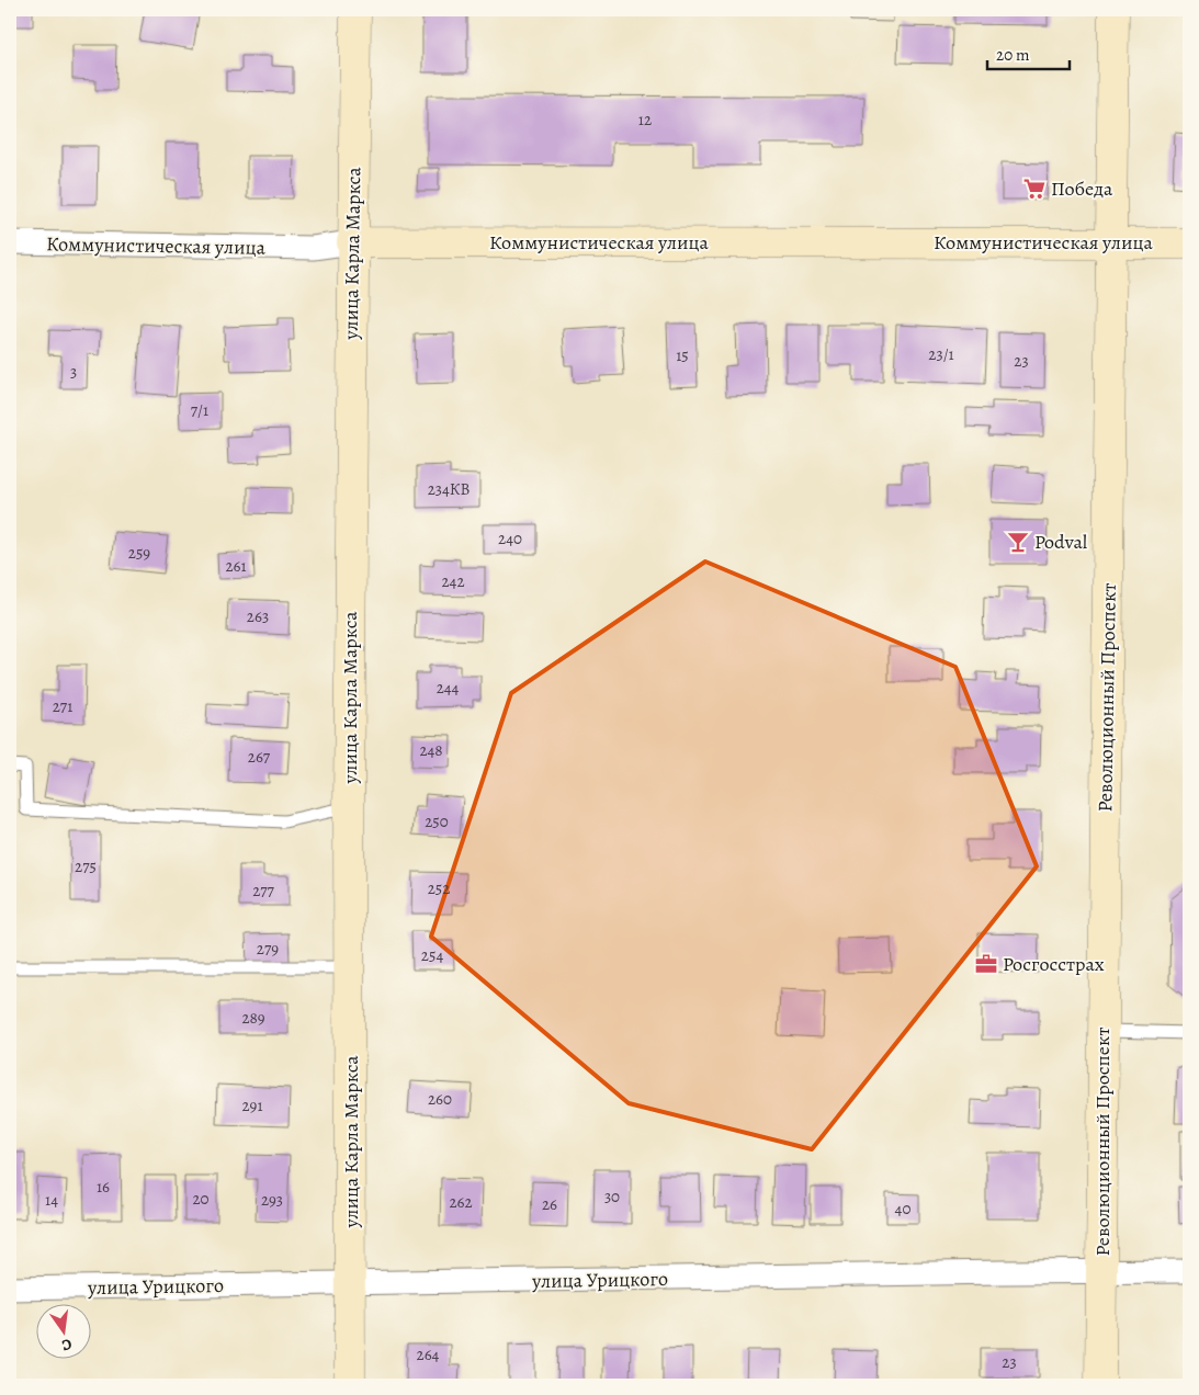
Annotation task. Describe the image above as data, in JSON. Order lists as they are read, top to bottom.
{
  "streets": {
    "street": [
      "Коммунистическая улица",
      "улица Карла Маркса",
      "Революционный Проспект",
      "улица Урицкого"
    ]
  },
  "crossings": [
    ["Коммунистическая улица", "улица Карла Маркса"],
    ["Коммунистическая улица", "Революционный Проспект"],
    ["улица Карла Маркса", "улица Урицкого"],
    ["Революционный Проспект", "улица Урицкого"]
  ],
  "places": {
    "supermarket": ["Победа"],
    "bar": ["Podval"],
    "office": ["Росгосстрах"]
  },
  "house_numbers": [
    "12",
    "23/1",
    "15",
    "23",
    "3",
    "7/1",
    "234КВ",
    "240",
    "259",
    "261",
    "242",
    "263",
    "244",
    "271",
    "248",
    "267",
    "250",
    "275",
    "252",
    "277",
    "279",
    "254",
    "289",
    "260",
    "291",
    "16",
    "30",
    "20",
    "14",
    "293",
    "262",
    "26",
    "40",
    "264",
    "23"
  ],
  "scale_bar": "20 m",
  "north": "bottom"
}
